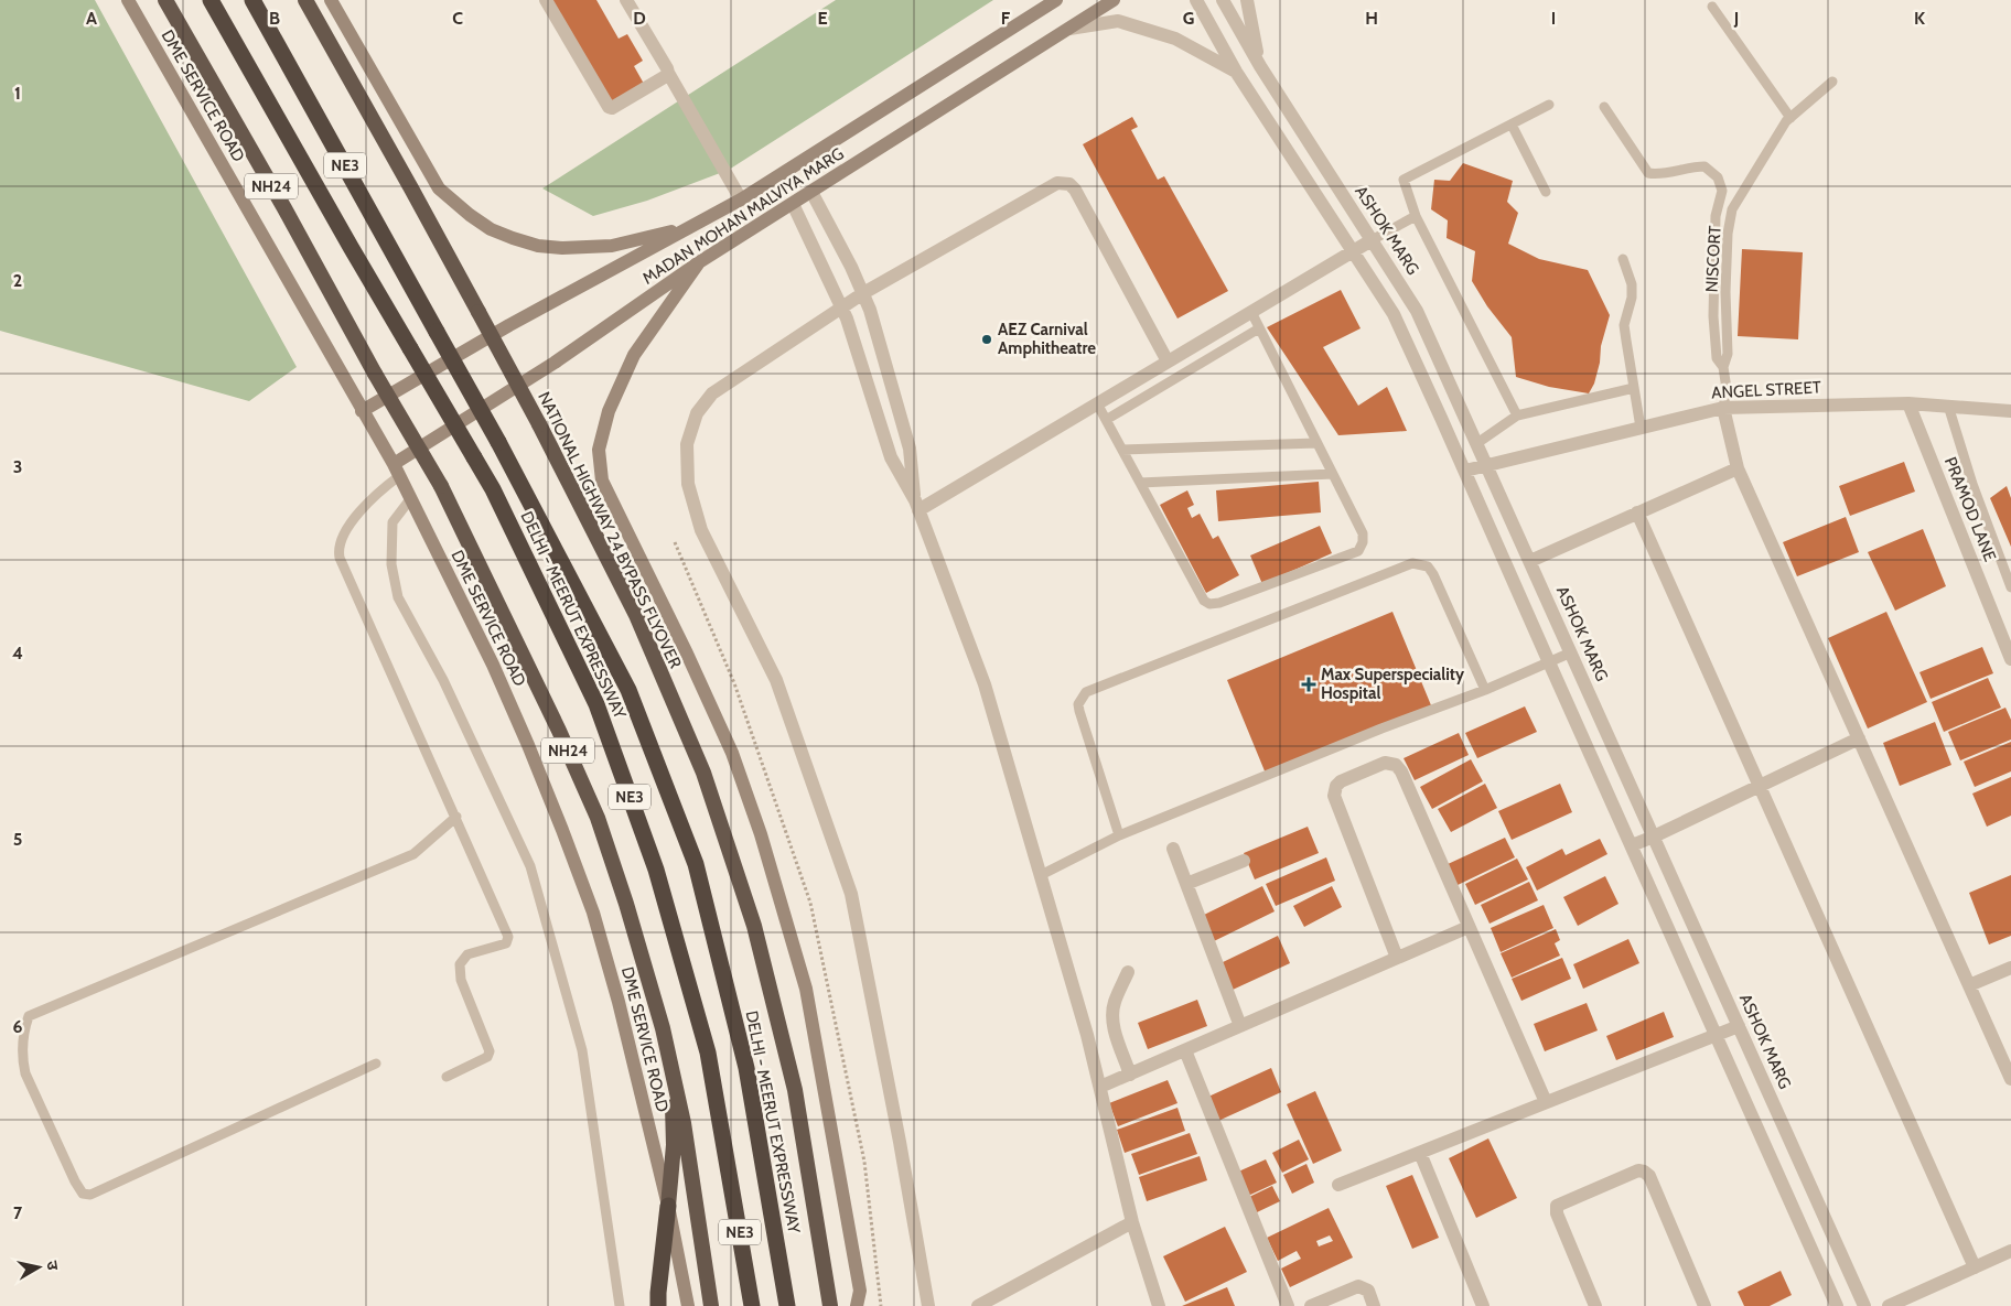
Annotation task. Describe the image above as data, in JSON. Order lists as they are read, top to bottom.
{
  "streets": {
    "highway": [
      "NE3",
      "NH24",
      "NATIONAL HIGHWAY 24 BYPASS FLYOVER",
      "DELHI - MEERUT EXPRESSWAY"
    ],
    "main road": ["DME SERVICE ROAD", "MADAN MOHAN MALVIYA MARG"],
    "street": ["ASHOK MARG", "ANGEL STREET", "PRAMOD LANE"],
    "lane": ["NISCORT"]
  },
  "crossings": [
    ["DME SERVICE ROAD", "MADAN MOHAN MALVIYA MARG"],
    ["ASHOK MARG", "ANGEL STREET"],
    ["NISCORT", "ANGEL STREET"],
    ["ANGEL STREET", "PRAMOD LANE"]
  ],
  "places": {
    "other": ["AEZ Carnival Amphitheatre"],
    "health": ["Max Superspeciality Hospital"]
  },
  "north": "right",
  "grid": {
    "columns": [
      "A",
      "B",
      "C",
      "D",
      "E",
      "F",
      "G",
      "H",
      "I",
      "J",
      "K"
    ],
    "rows": [
      "1",
      "2",
      "3",
      "4",
      "5",
      "6",
      "7"
    ]
  }
}
